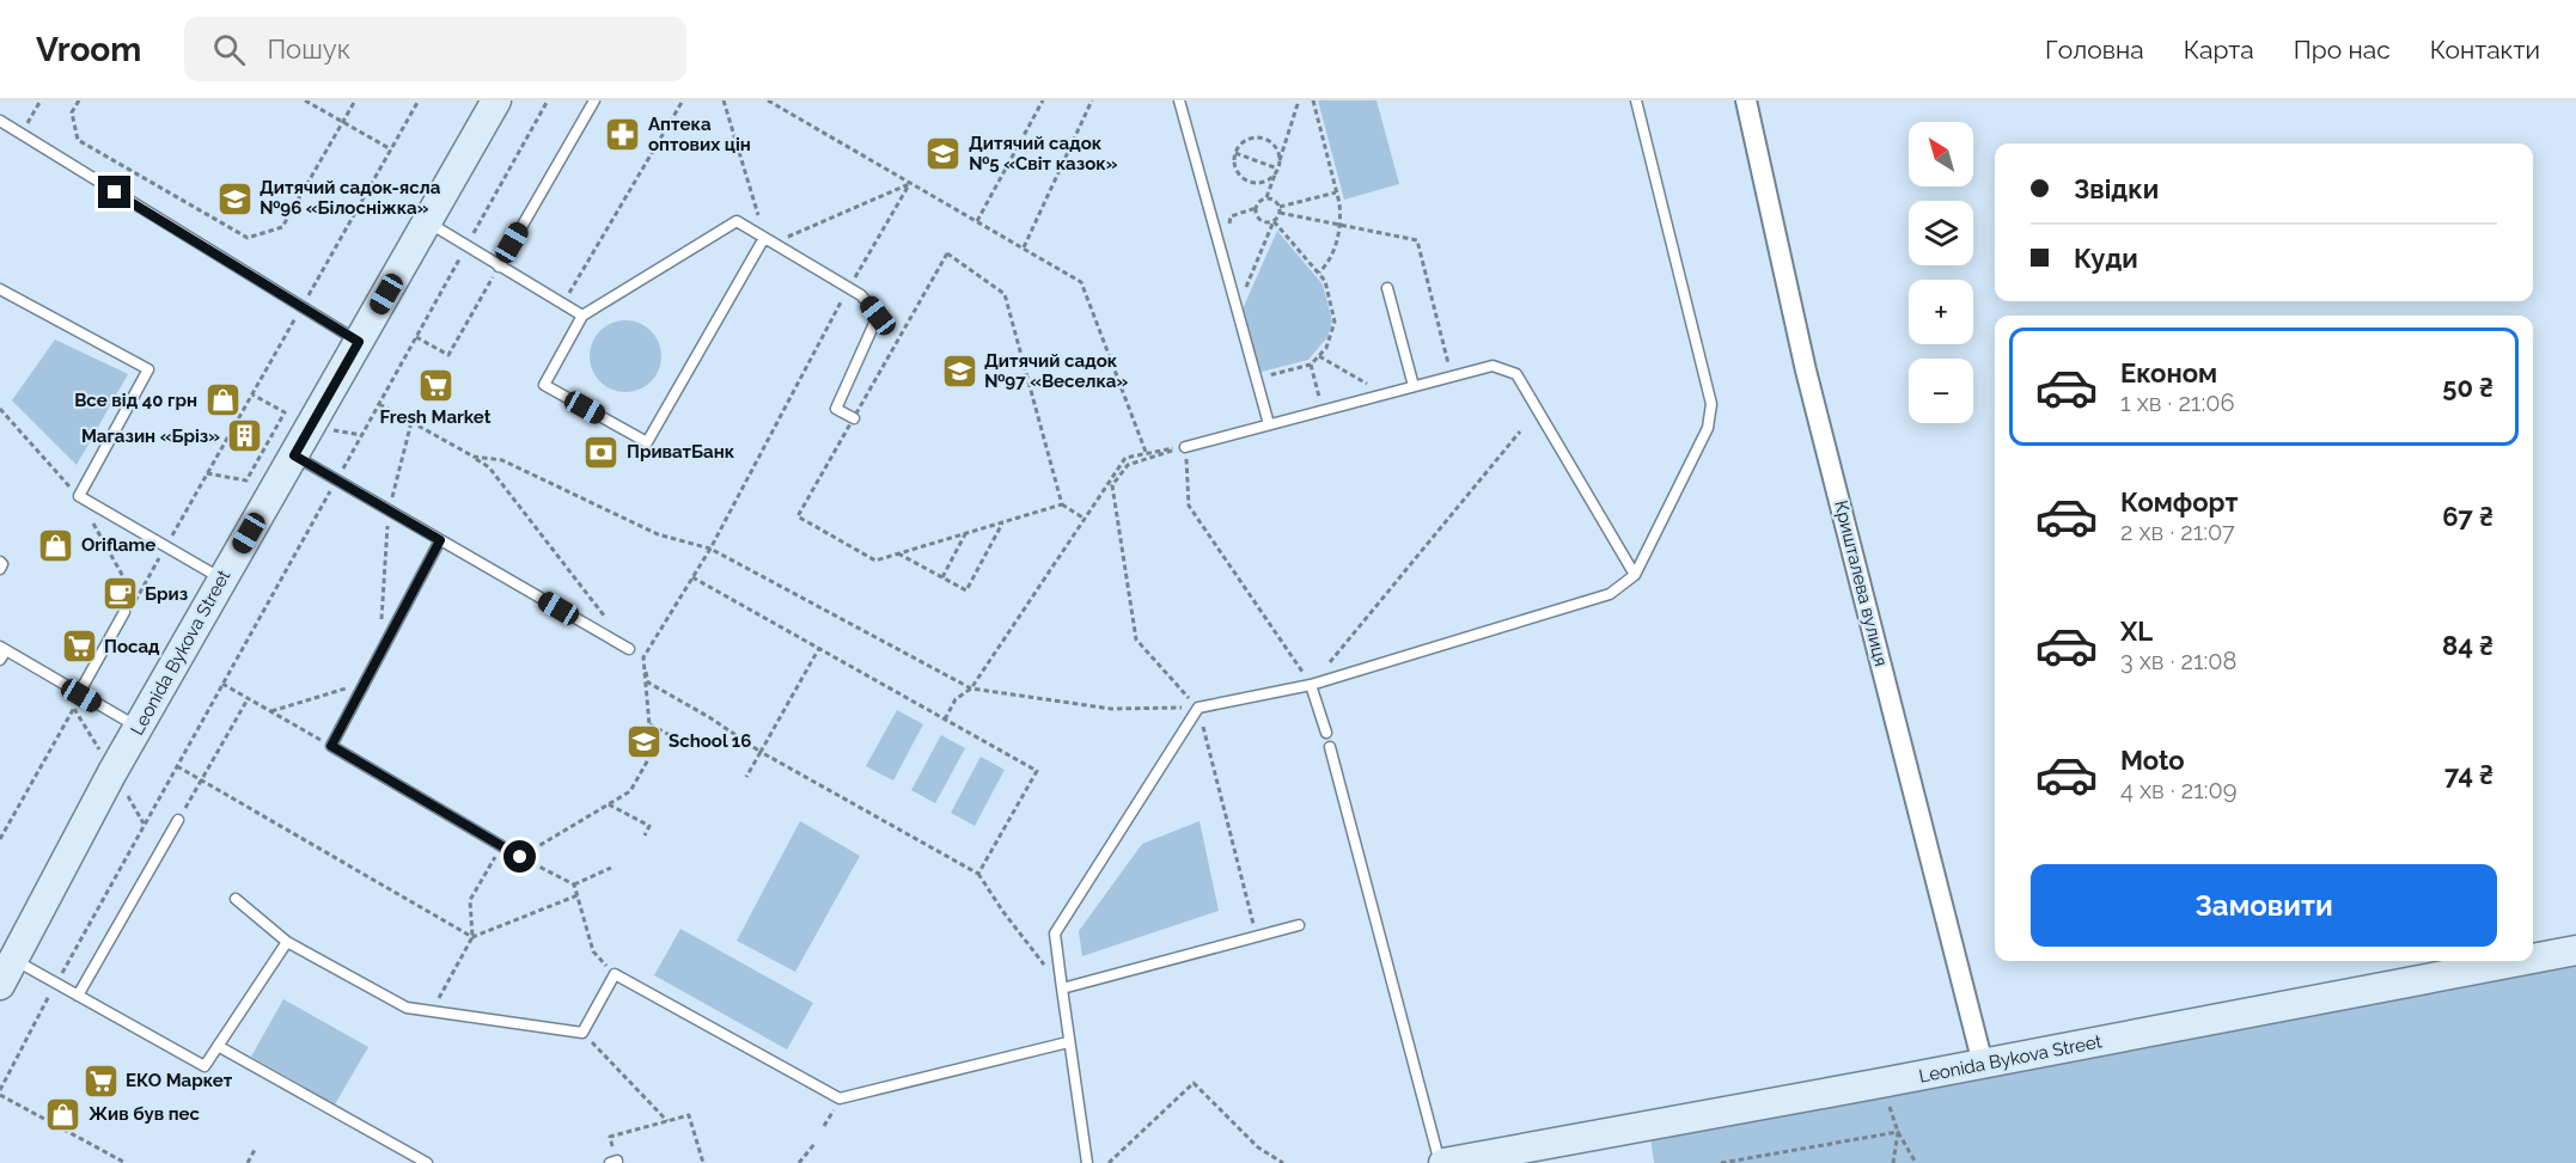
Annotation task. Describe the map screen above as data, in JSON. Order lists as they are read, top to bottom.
{
  "streets": {
    "street": ["Кришталева вулиця", "Leonida Bykova Street"]
  },
  "crossings": [
    ["Кришталева вулиця", "Leonida Bykova Street"]
  ],
  "places": {
    "pharmacy": ["Аптека оптових цін"],
    "school or university": [
      "Дитячий садок №5 «Світ казок»",
      "Дитячий садок-ясла №96 «Білосніжка»",
      "Дитячий садок №97 «Веселка»",
      "School 16"
    ],
    "supermarket": ["Fresh Market", "Посад", "ЕКО Маркет"],
    "shop": ["Все від 40 грн", "Oriflame", "Жив був пес"],
    "building": ["Магазин «Бріз»"],
    "bank": ["ПриватБанк"],
    "cafe": ["Бриз"]
  },
  "north": "top left",
  "page": {
    "header": "Vroom",
    "search": "Пошук",
    "nav": [
      "Головна",
      "Карта",
      "Про нас",
      "Контакти"
    ],
    "map_buttons": ["+", "−"],
    "banner": ["Звідки", "Куди"],
    "list": [
      {
        "name": "Економ",
        "note": "1 хв · 21:06",
        "value": "50 ₴"
      },
      {
        "name": "Комфорт",
        "note": "2 хв · 21:07",
        "value": "67 ₴"
      },
      {
        "name": "XL",
        "note": "3 хв · 21:08",
        "value": "84 ₴"
      },
      {
        "name": "Moto",
        "note": "4 хв · 21:09",
        "value": "74 ₴"
      }
    ],
    "buttons": "Замовити"
  }
}
